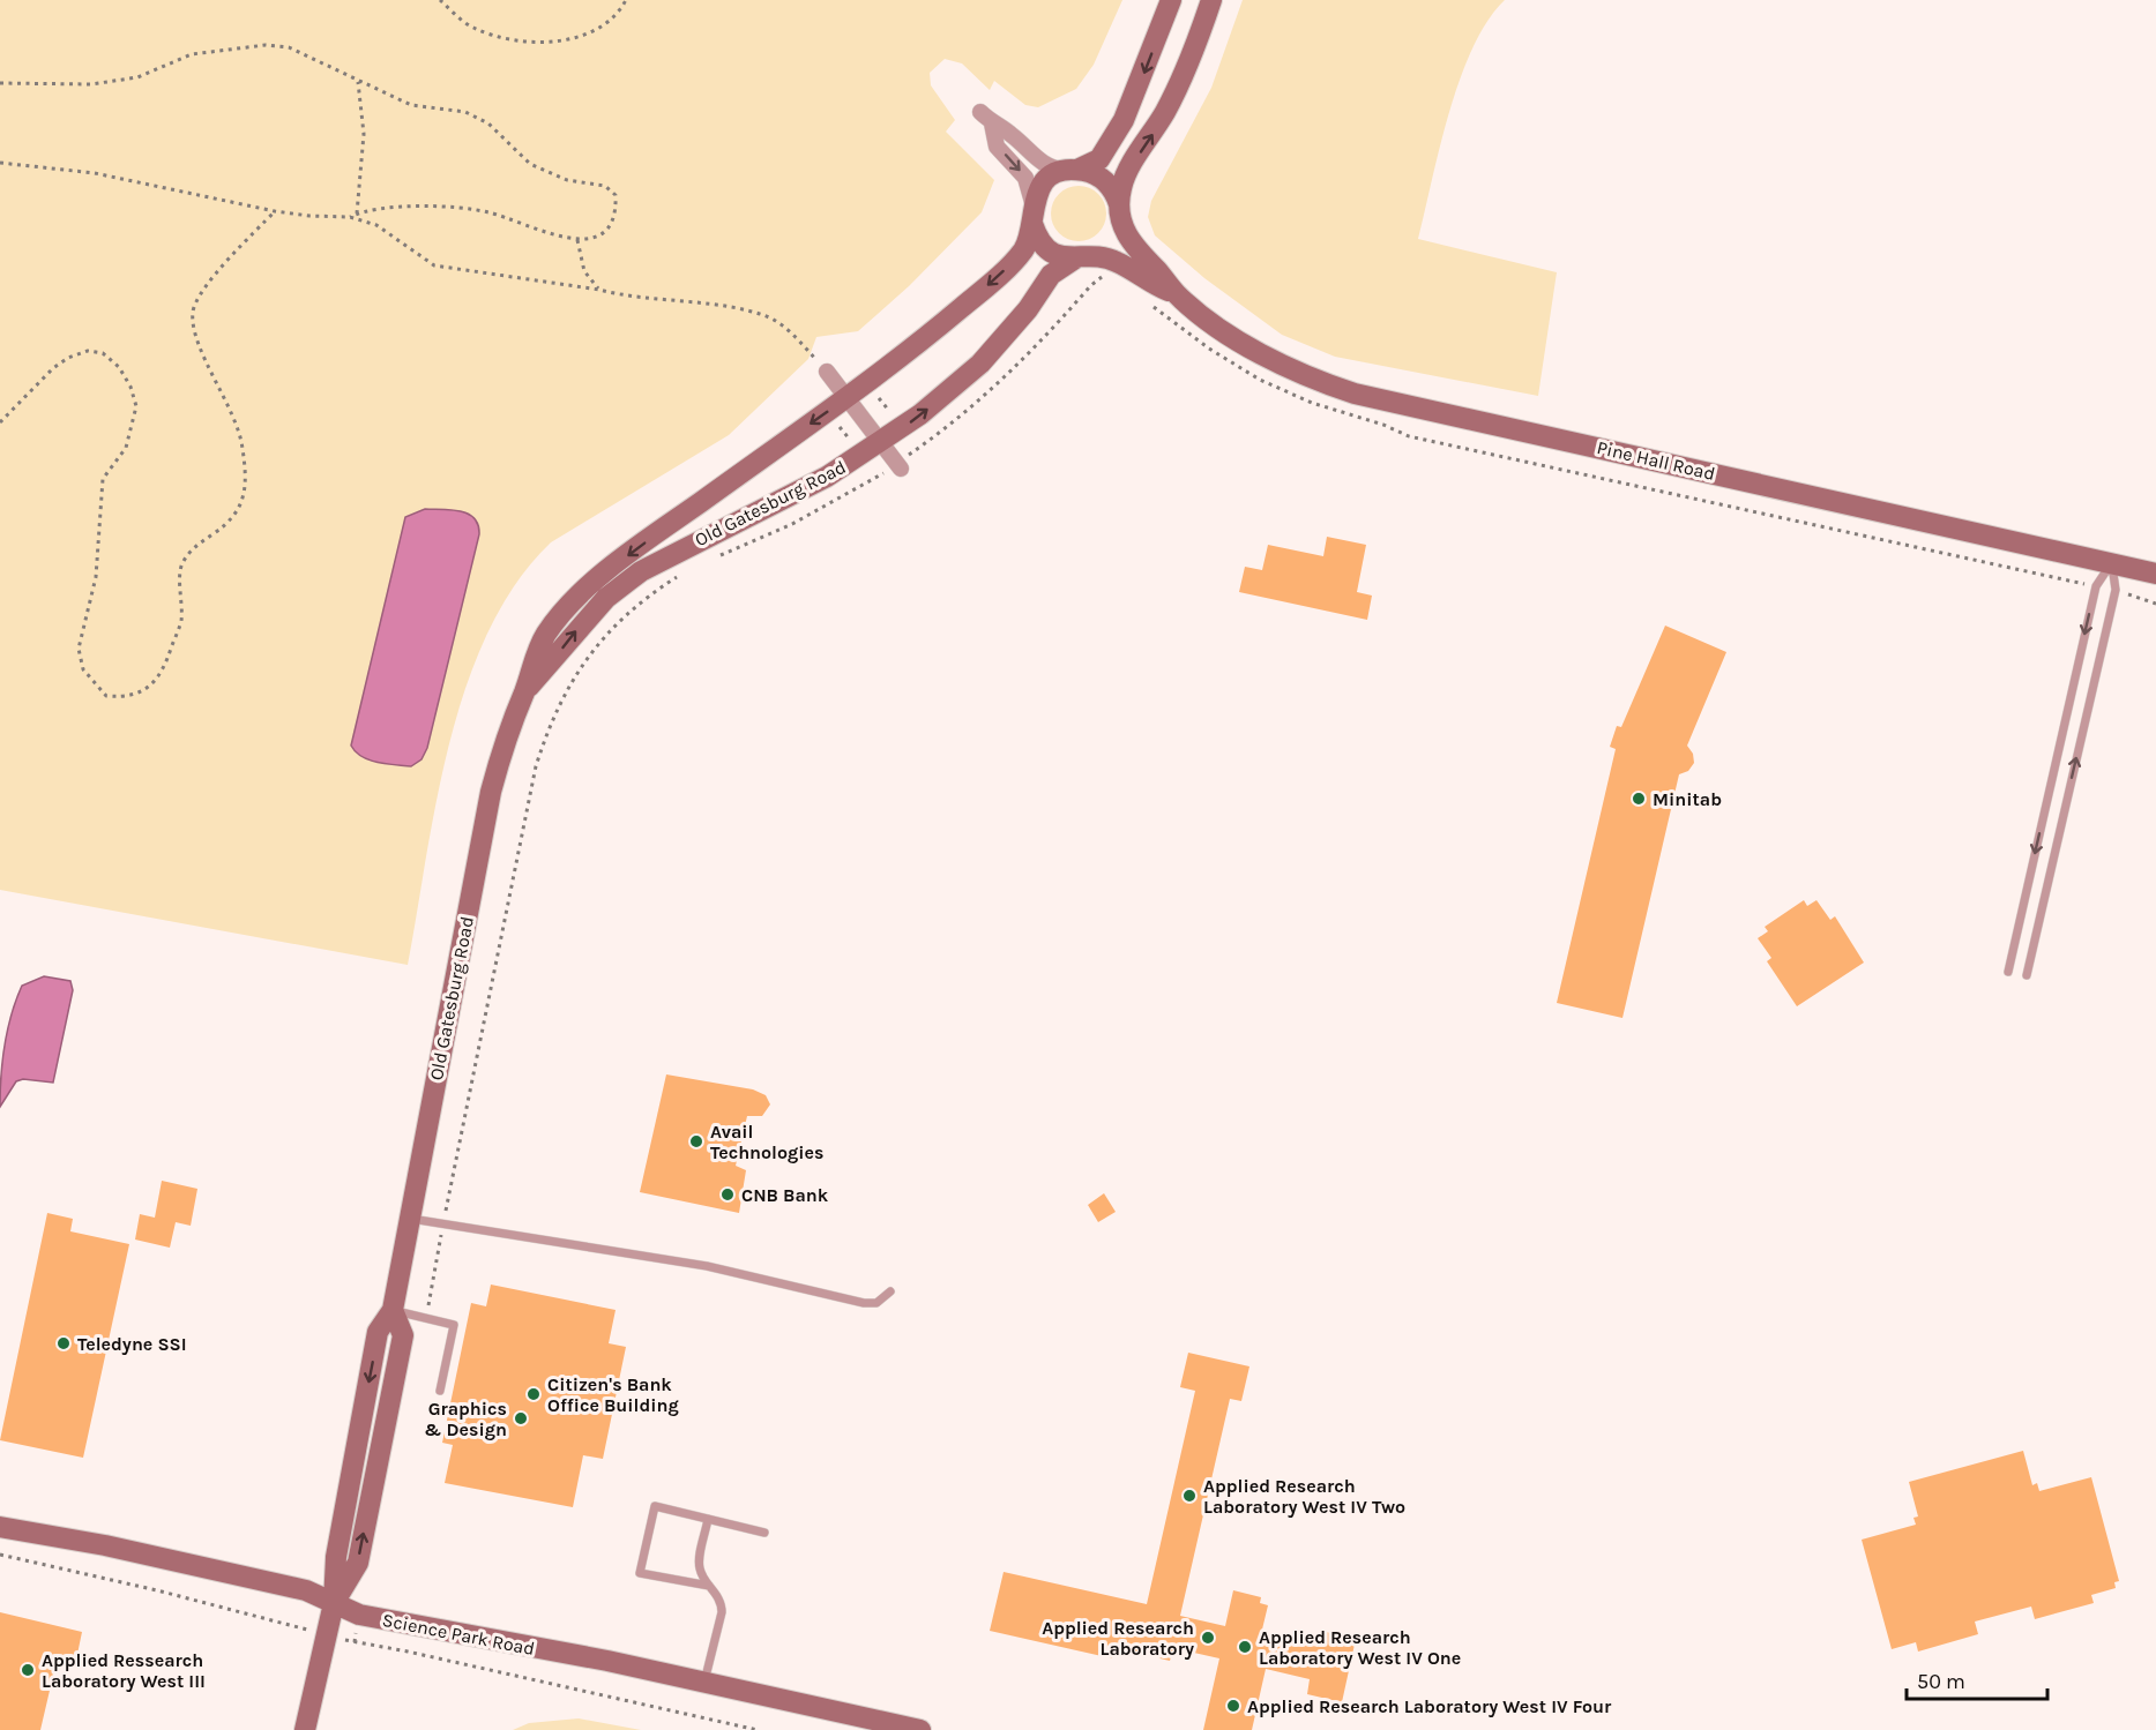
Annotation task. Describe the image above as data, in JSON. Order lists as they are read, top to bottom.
{
  "streets": {
    "street": ["Pine Hall Road", "Old Gatesburg Road", "Science Park Road"]
  },
  "crossings": [
    ["Pine Hall Road", "Old Gatesburg Road"],
    ["Old Gatesburg Road", "Science Park Road"]
  ],
  "places": [
    "Minitab",
    "Avail Technologies",
    "CNB Bank",
    "Teledyne SSI",
    "Citizen's Bank Office Building",
    "Graphics & Design",
    "Applied Research Laboratory West IV Two",
    "Applied Research Laboratory",
    "Applied Research Laboratory West IV One",
    "Applied Ressearch Laboratory West III",
    "Applied Research Laboratory West IV Four"
  ],
  "scale_bar": "50 m"
}
